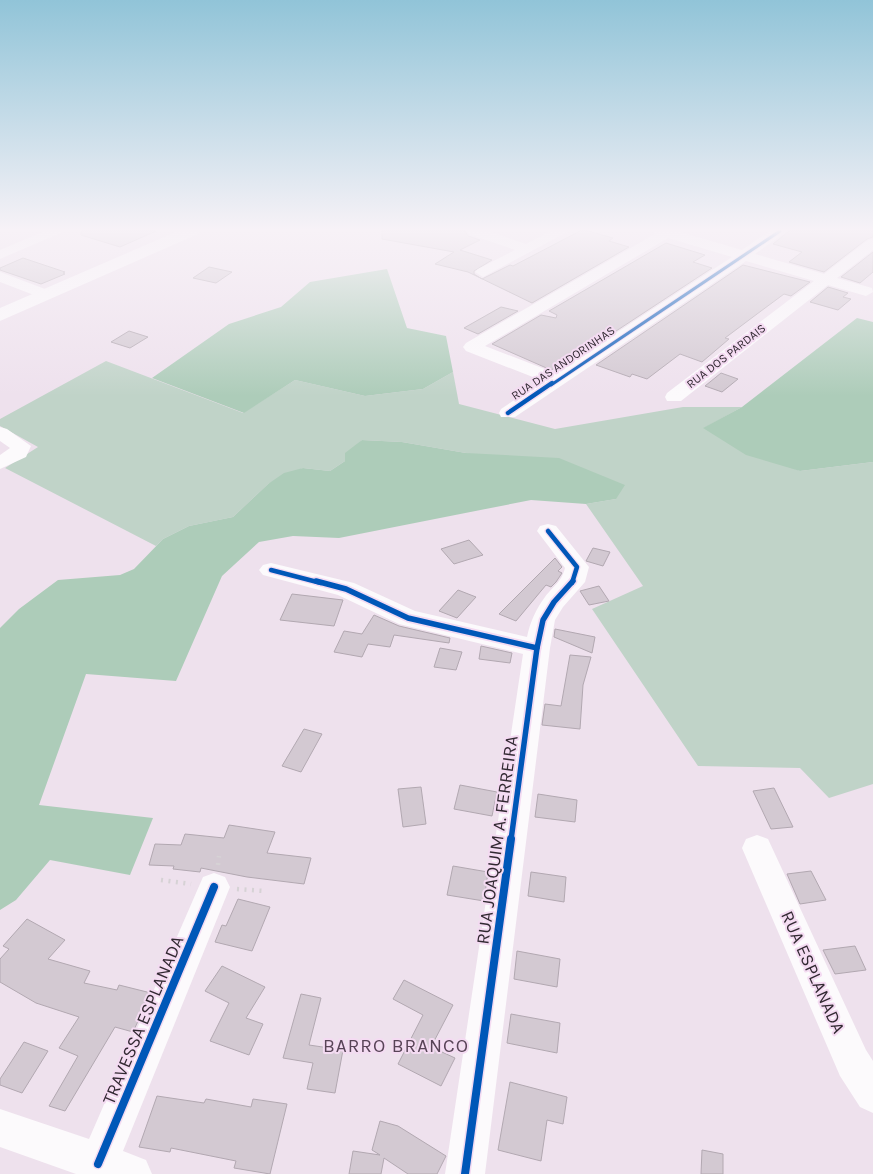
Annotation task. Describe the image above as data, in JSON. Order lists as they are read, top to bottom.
{
  "streets": {
    "street": [
      "RUA DOS PARDAIS",
      "RUA DAS ANDORINHAS",
      "RUA JOAQUIM A. FERREIRA",
      "RUA ESPLANADA",
      "TRAVESSA ESPLANADA"
    ]
  },
  "districts": ["BARRO BRANCO"]
}
